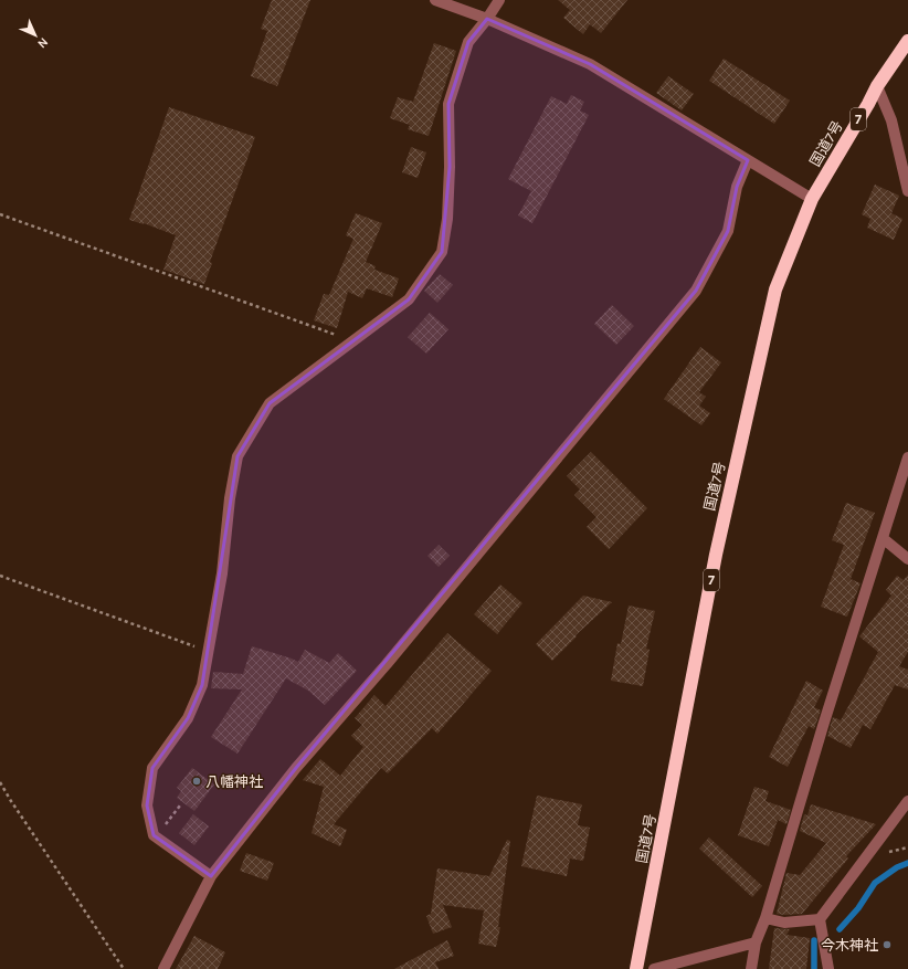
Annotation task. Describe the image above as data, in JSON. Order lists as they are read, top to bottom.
{
  "streets": {
    "highway": ["7", "国道7号"]
  },
  "places": ["八幡神社", "今木神社"],
  "north": "bottom right"
}
